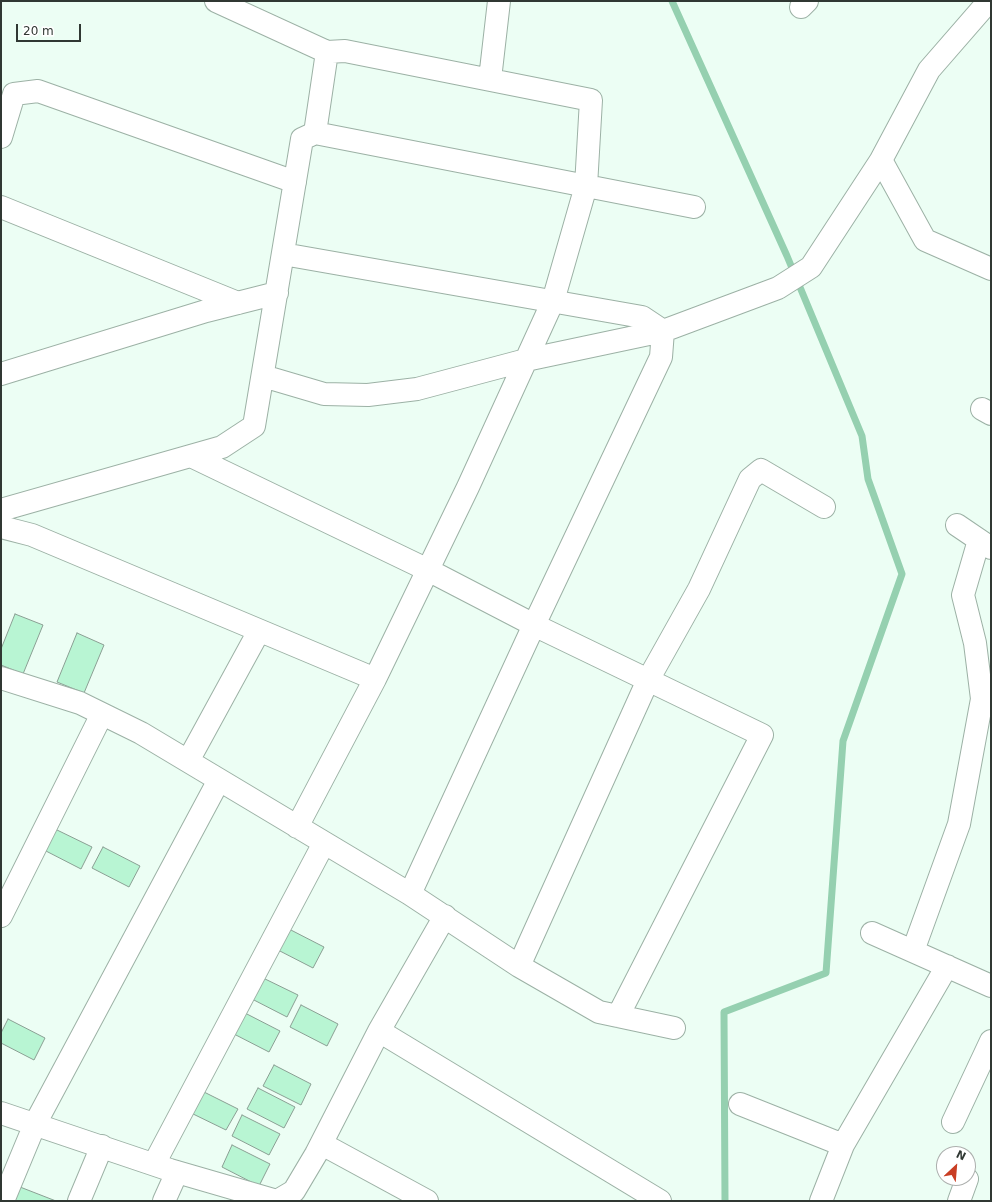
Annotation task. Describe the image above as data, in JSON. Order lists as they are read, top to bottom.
{
  "scale_bar": "20 m",
  "north": "top right"
}
